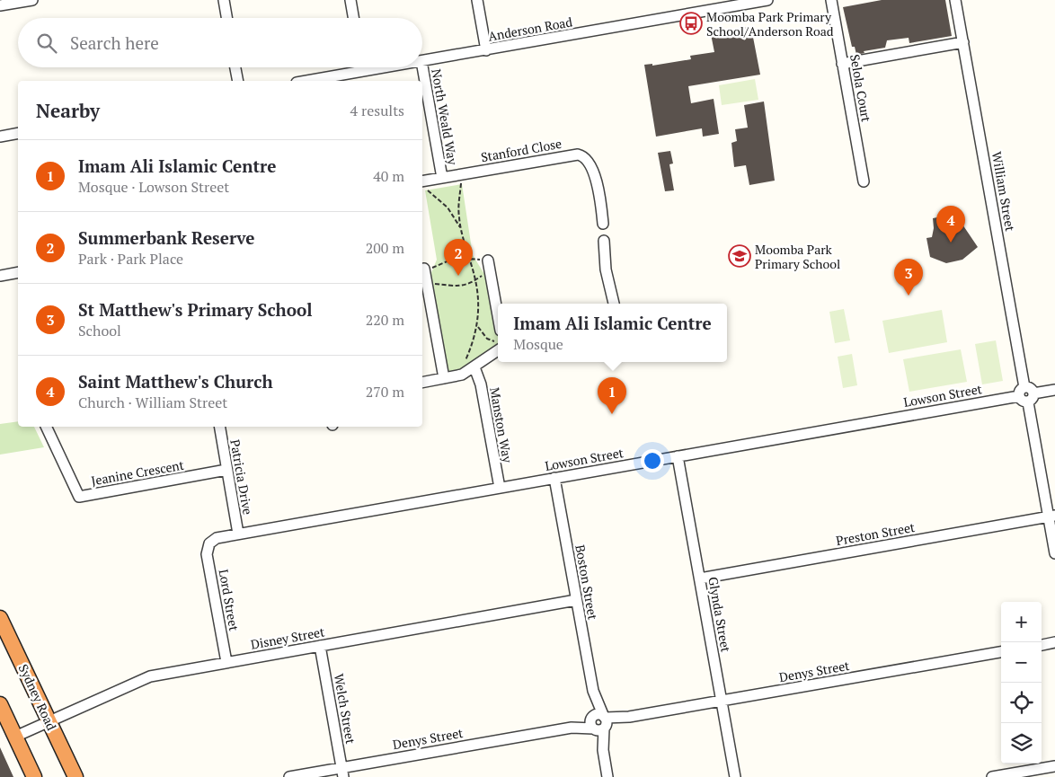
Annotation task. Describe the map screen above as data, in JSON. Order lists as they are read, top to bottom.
{
  "streets": {
    "highway": ["Sydney Road"],
    "street": [
      "Anderson Road",
      "Selola Court",
      "North Weald Way",
      "Stanford Close",
      "William Street",
      "Lowson Street",
      "Manston Way",
      "Jeanine Crescent",
      "Patricia Drive",
      "Preston Street",
      "Boston Street",
      "Lord Street",
      "Glynda Street",
      "Disney Street",
      "Denys Street",
      "Welch Street"
    ]
  },
  "crossings": [
    ["North Weald Way", "Stanford Close"],
    ["William Street", "Lowson Street"],
    ["Lowson Street", "Manston Way"],
    ["Lowson Street", "Patricia Drive"],
    ["Lowson Street", "Boston Street"],
    ["Lowson Street", "Lord Street"],
    ["Lowson Street", "Glynda Street"],
    ["Jeanine Crescent", "Patricia Drive"],
    ["Preston Street", "Glynda Street"],
    ["Boston Street", "Disney Street"],
    ["Boston Street", "Denys Street"],
    ["Lord Street", "Disney Street"],
    ["Glynda Street", "Denys Street"],
    ["Disney Street", "Sydney Road"],
    ["Disney Street", "Welch Street"],
    ["Denys Street", "Welch Street"]
  ],
  "places": {
    "bus stop": ["Moomba Park Primary School/Anderson Road"],
    "school or university": ["Moomba Park Primary School"]
  },
  "page": {
    "search": "Search here",
    "heading": ["Nearby", "4 results"],
    "list": [
      {
        "mark": "1",
        "name": "Imam Ali Islamic Centre",
        "note": "Mosque · Lowson Street",
        "value": "40 m"
      },
      {
        "mark": "2",
        "name": "Summerbank Reserve",
        "note": "Park · Park Place",
        "value": "200 m"
      },
      {
        "mark": "3",
        "name": "St Matthew's Primary School",
        "note": "School",
        "value": "220 m"
      },
      {
        "mark": "4",
        "name": "Saint Matthew's Church",
        "note": "Church · William Street",
        "value": "270 m"
      }
    ],
    "pins": [
      "4",
      "2",
      "3",
      "1"
    ],
    "popup": ["Imam Ali Islamic Centre", "Mosque"],
    "map_buttons": ["+", "−"]
  }
}
